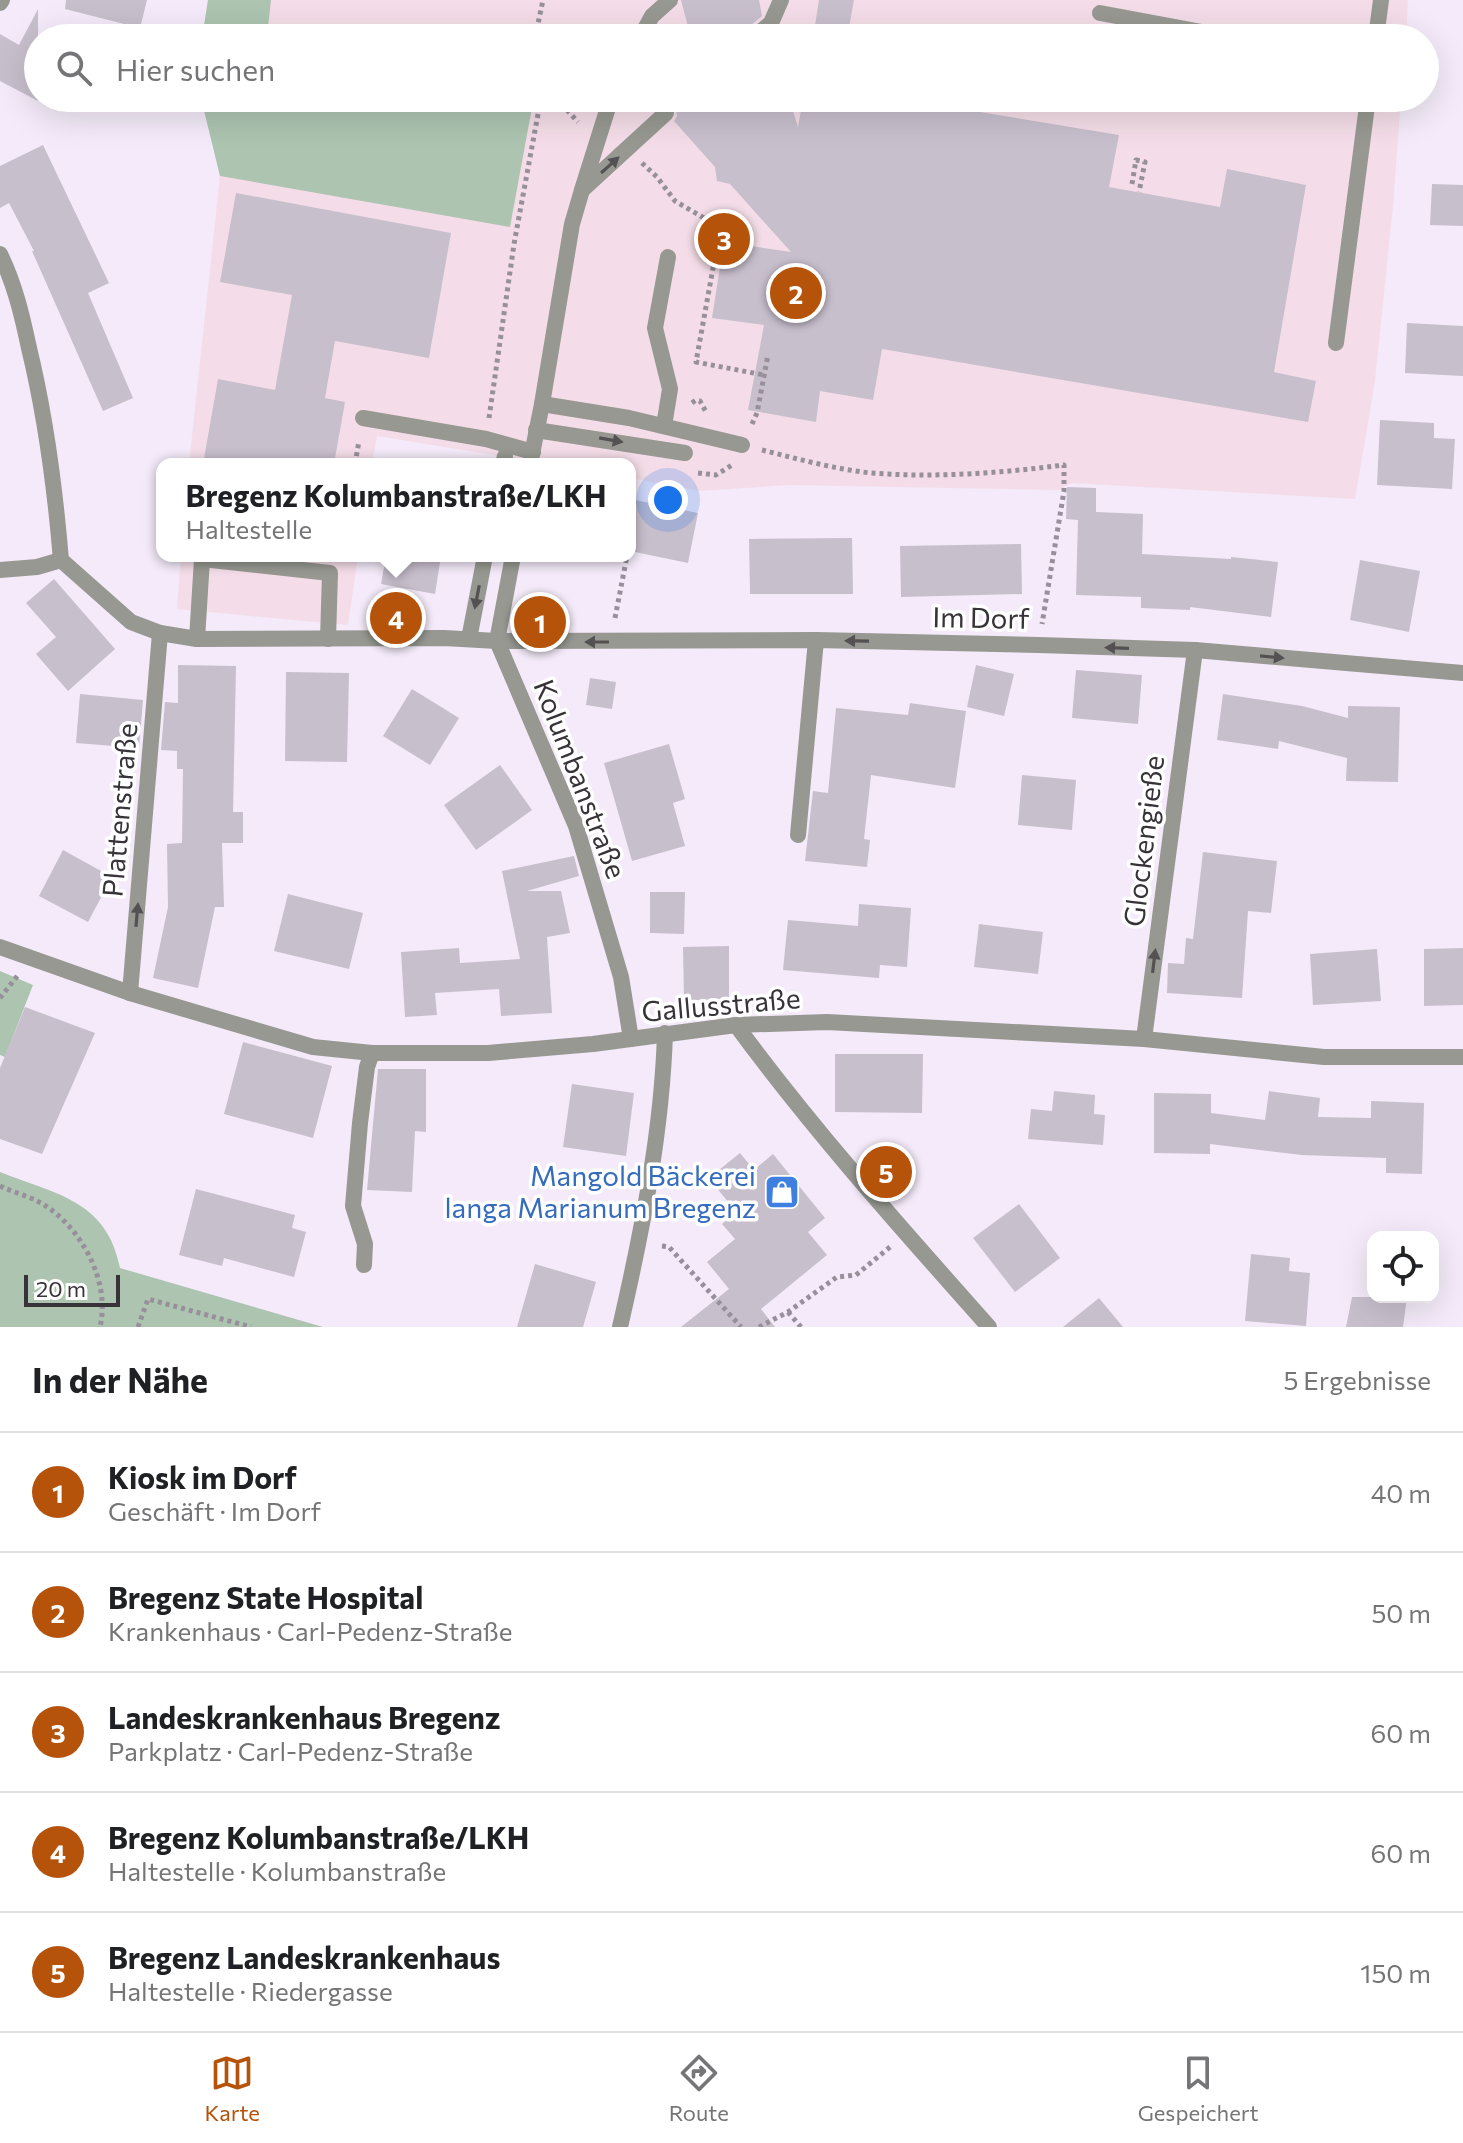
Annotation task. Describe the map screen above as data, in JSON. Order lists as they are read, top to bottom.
{
  "streets": {
    "street": [
      "Im Dorf",
      "Kolumbanstraße",
      "Plattenstraße",
      "Glockengieße",
      "Gallusstraße"
    ]
  },
  "crossings": [
    ["Im Dorf", "Kolumbanstraße"],
    ["Im Dorf", "Glockengieße"],
    ["Kolumbanstraße", "Gallusstraße"],
    ["Plattenstraße", "Gallusstraße"],
    ["Glockengieße", "Gallusstraße"]
  ],
  "one_way": ["Plattenstraße", "Glockengieße"],
  "places": {
    "shop": ["Mangold Bäckerei langa Marianum Bregenz"]
  },
  "scale_bar": "20 m",
  "page": {
    "search": "Hier suchen",
    "pins": [
      "3",
      "2",
      "4",
      "1",
      "5"
    ],
    "popup": ["Bregenz Kolumbanstraße/LKH", "Haltestelle"],
    "scale": "20 m",
    "heading": ["In der Nähe", "5 Ergebnisse"],
    "list": [
      {
        "mark": "1",
        "name": "Kiosk im Dorf",
        "note": "Geschäft · Im Dorf",
        "value": "40 m"
      },
      {
        "mark": "2",
        "name": "Bregenz State Hospital",
        "note": "Krankenhaus · Carl-Pedenz-Straße",
        "value": "50 m"
      },
      {
        "mark": "3",
        "name": "Landeskrankenhaus Bregenz",
        "note": "Parkplatz · Carl-Pedenz-Straße",
        "value": "60 m"
      },
      {
        "mark": "4",
        "name": "Bregenz Kolumbanstraße/LKH",
        "note": "Haltestelle · Kolumbanstraße",
        "value": "60 m"
      },
      {
        "mark": "5",
        "name": "Bregenz Landeskrankenhaus",
        "note": "Haltestelle · Riedergasse",
        "value": "150 m"
      }
    ],
    "nav": ["Karte", "Route", "Gespeichert"]
  }
}
